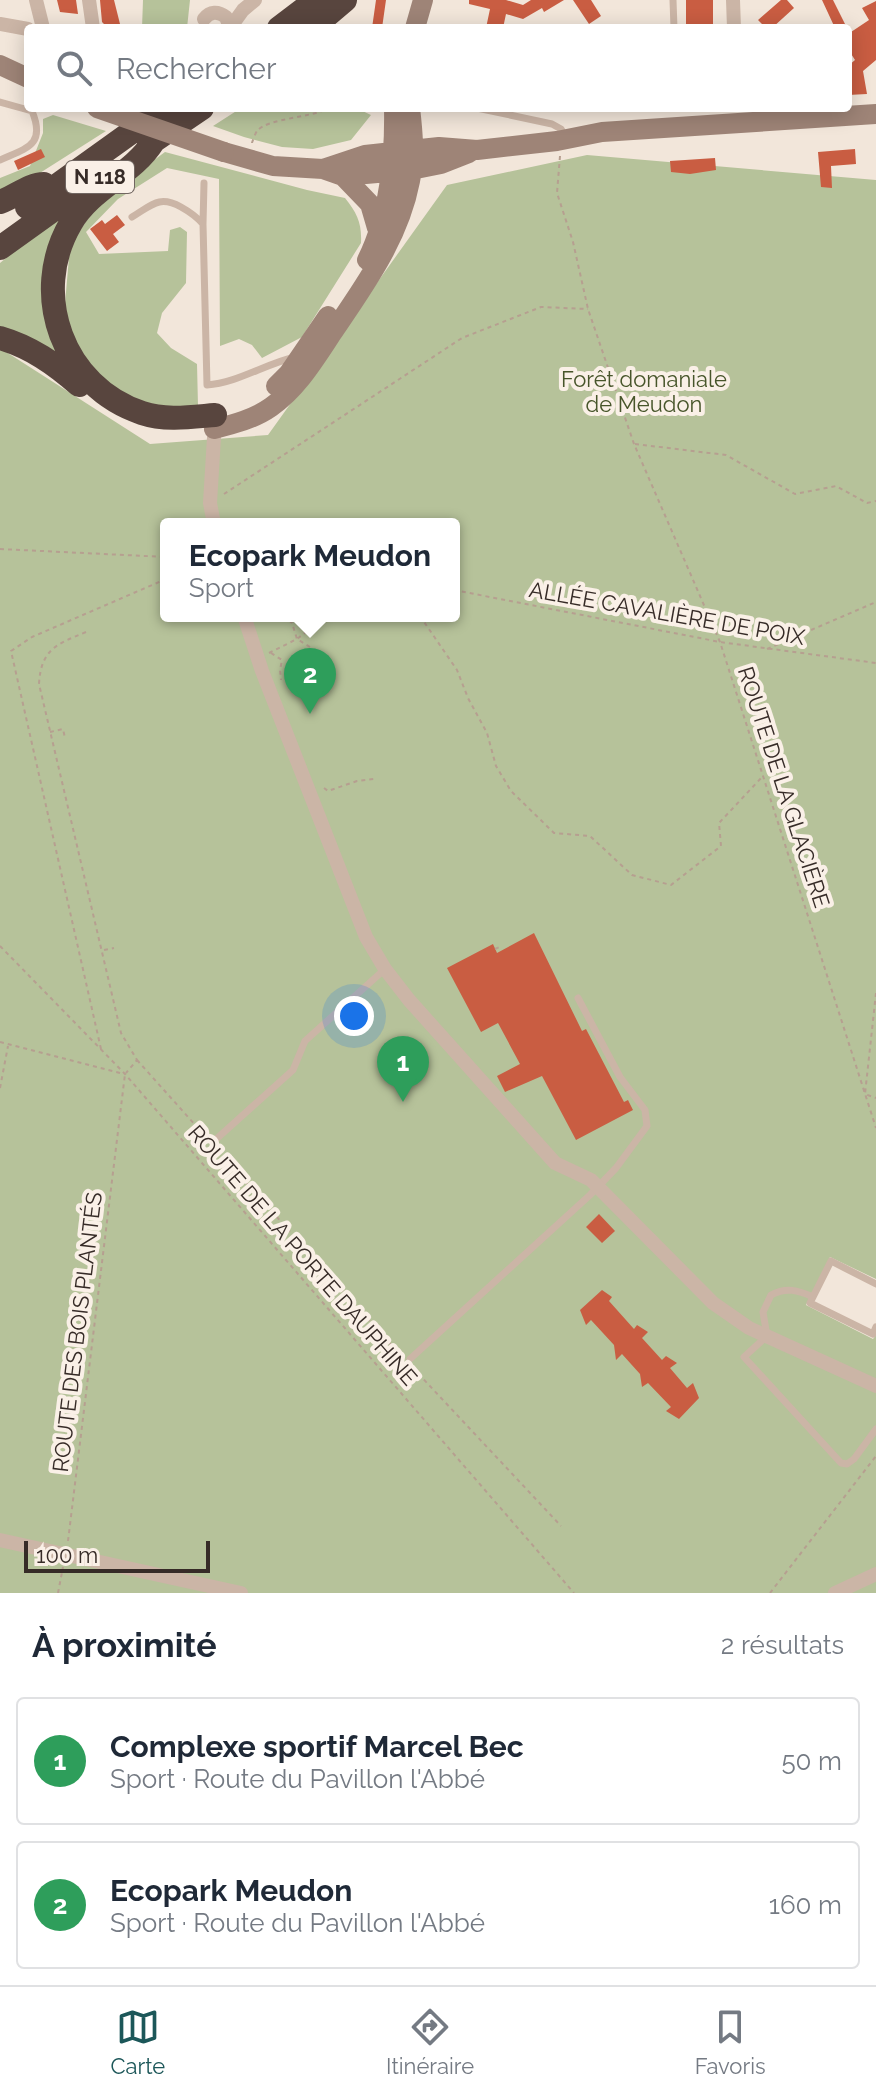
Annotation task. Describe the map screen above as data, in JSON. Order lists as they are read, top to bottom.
{
  "streets": {
    "highway": ["N 118"],
    "path": [
      "ALLÉE CAVALIÈRE DE POIX",
      "ROUTE DE LA GLACIÈRE",
      "ROUTE DE LA PORTE DAUPHINE",
      "ROUTE DES BOIS PLANTÉS"
    ]
  },
  "crossings": [
    ["ALLÉE CAVALIÈRE DE POIX", "ROUTE DE LA GLACIÈRE"],
    ["ROUTE DE LA PORTE DAUPHINE", "ROUTE DES BOIS PLANTÉS"]
  ],
  "parks": ["Forêt domaniale de Meudon"],
  "scale_bar": "100 m",
  "page": {
    "search": "Rechercher",
    "popup": ["Ecopark Meudon", "Sport"],
    "pins": ["2", "1"],
    "scale": "100 m",
    "heading": ["À proximité", "2 résultats"],
    "list": [
      {
        "mark": "1",
        "name": "Complexe sportif Marcel Bec",
        "note": "Sport · Route du Pavillon l'Abbé",
        "value": "50 m"
      },
      {
        "mark": "2",
        "name": "Ecopark Meudon",
        "note": "Sport · Route du Pavillon l'Abbé",
        "value": "160 m"
      }
    ],
    "nav": ["Carte", "Itinéraire", "Favoris"]
  }
}
